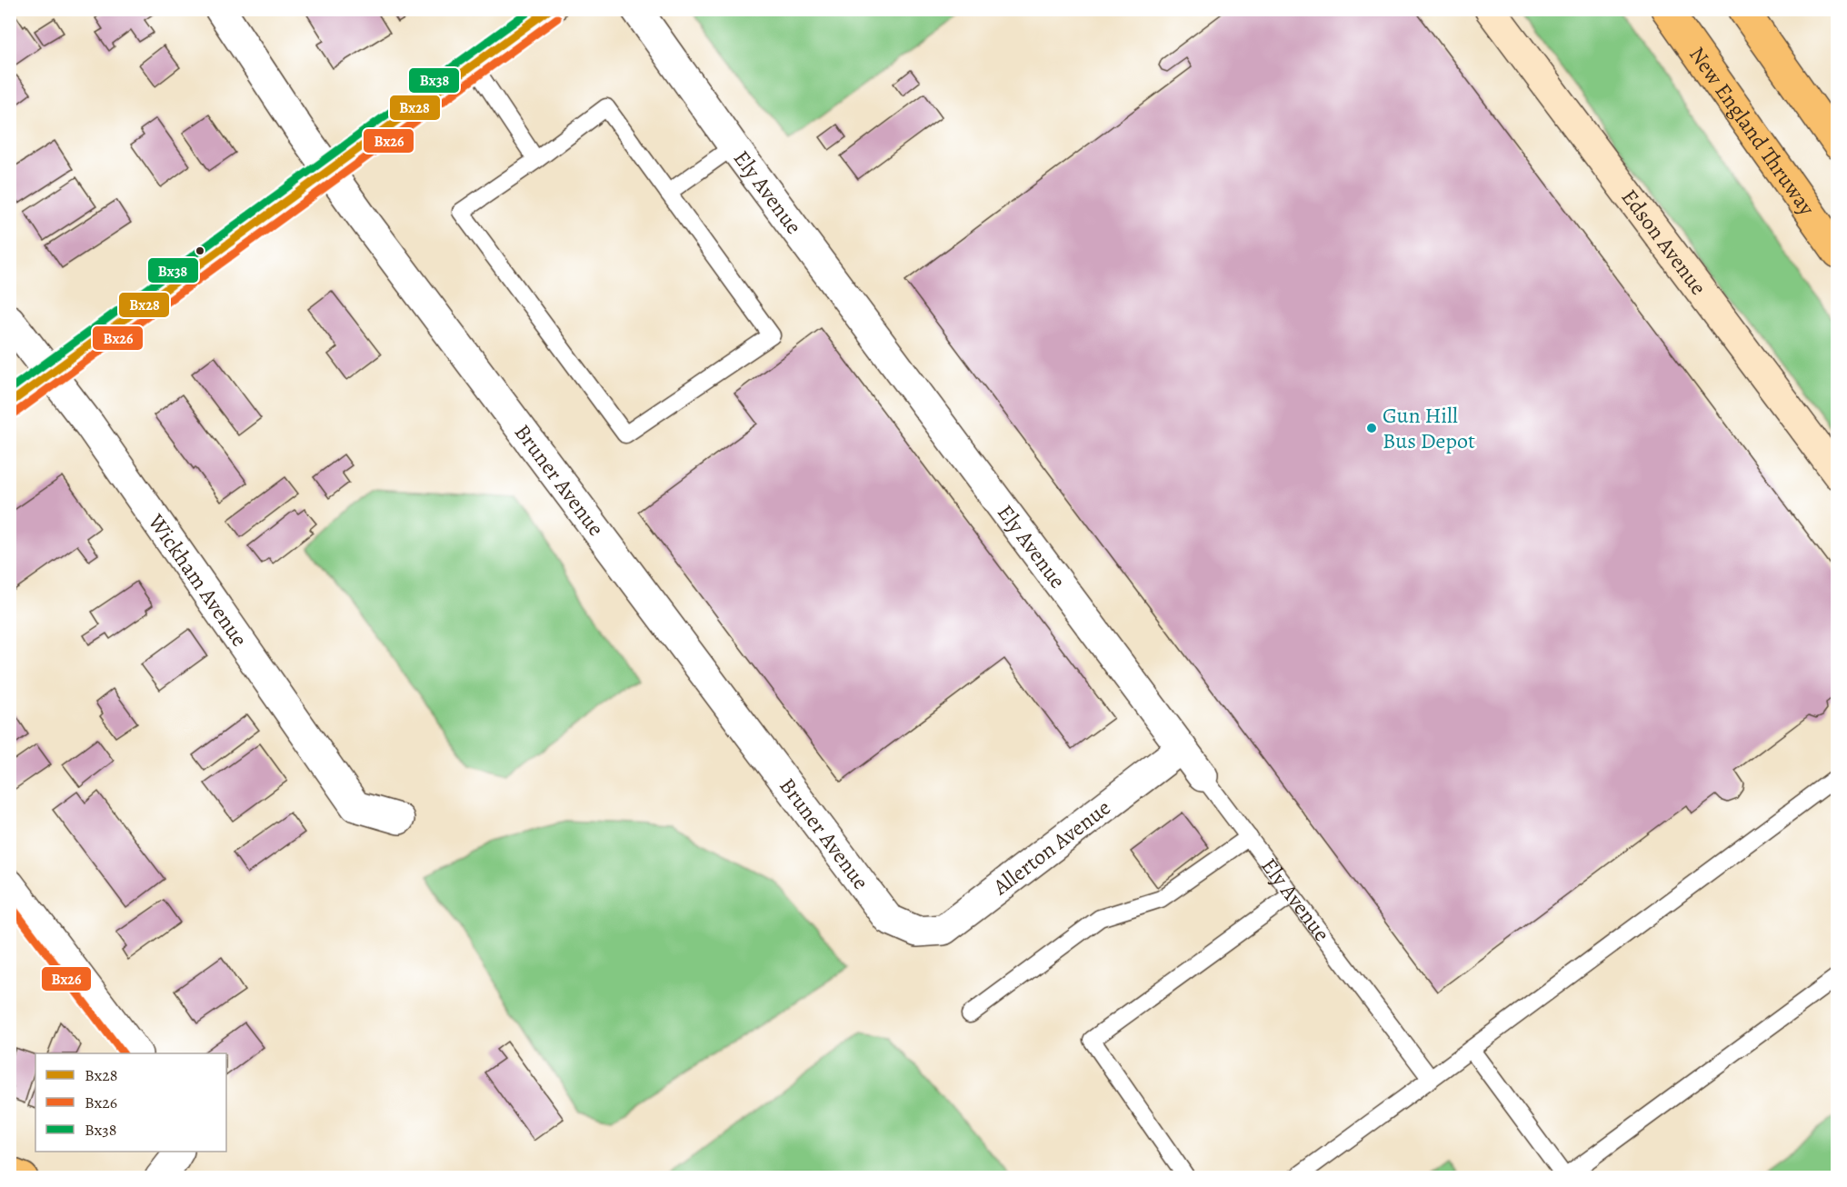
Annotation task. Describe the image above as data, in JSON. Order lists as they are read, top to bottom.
{
  "streets": {
    "main road": ["New England Thruway", "Edson Avenue"],
    "street": [
      "Ely Avenue",
      "Bruner Avenue",
      "Wickham Avenue",
      "Allerton Avenue"
    ]
  },
  "crossings": [
    ["Ely Avenue", "Allerton Avenue"],
    ["Bruner Avenue", "Allerton Avenue"]
  ],
  "places": ["Gun Hill Bus Depot"],
  "lines": ["transit line Bx28", "transit line Bx38", "transit line Bx26"],
  "legend": ["Bx28", "Bx26", "Bx38"]
}
